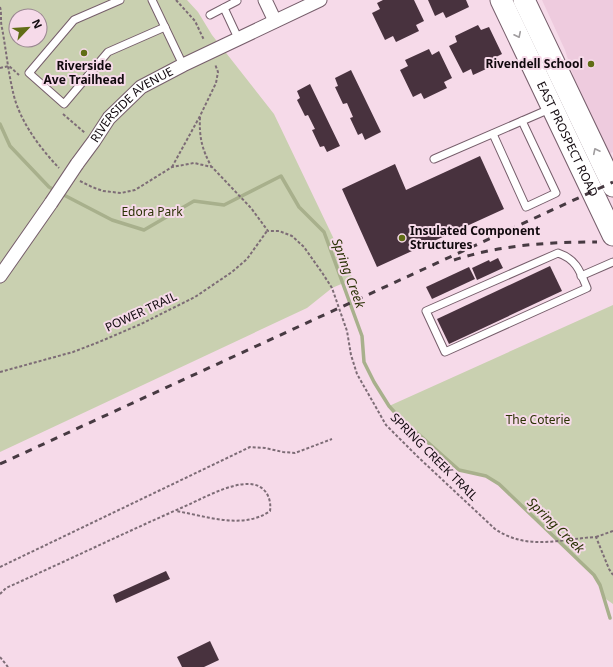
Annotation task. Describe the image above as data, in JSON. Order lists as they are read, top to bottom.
{
  "streets": {
    "main road": ["EAST PROSPECT ROAD"],
    "street": ["RIVERSIDE AVENUE"],
    "path": ["POWER TRAIL", "SPRING CREEK TRAIL"]
  },
  "crossings": [
    ["POWER TRAIL", "SPRING CREEK TRAIL"]
  ],
  "water": ["Spring Creek"],
  "parks": ["Edora Park", "The Coterie"],
  "places": ["Riverside Ave Trailhead", "Rivendell School", "Insulated Component Structures"],
  "north": "top right"
}
